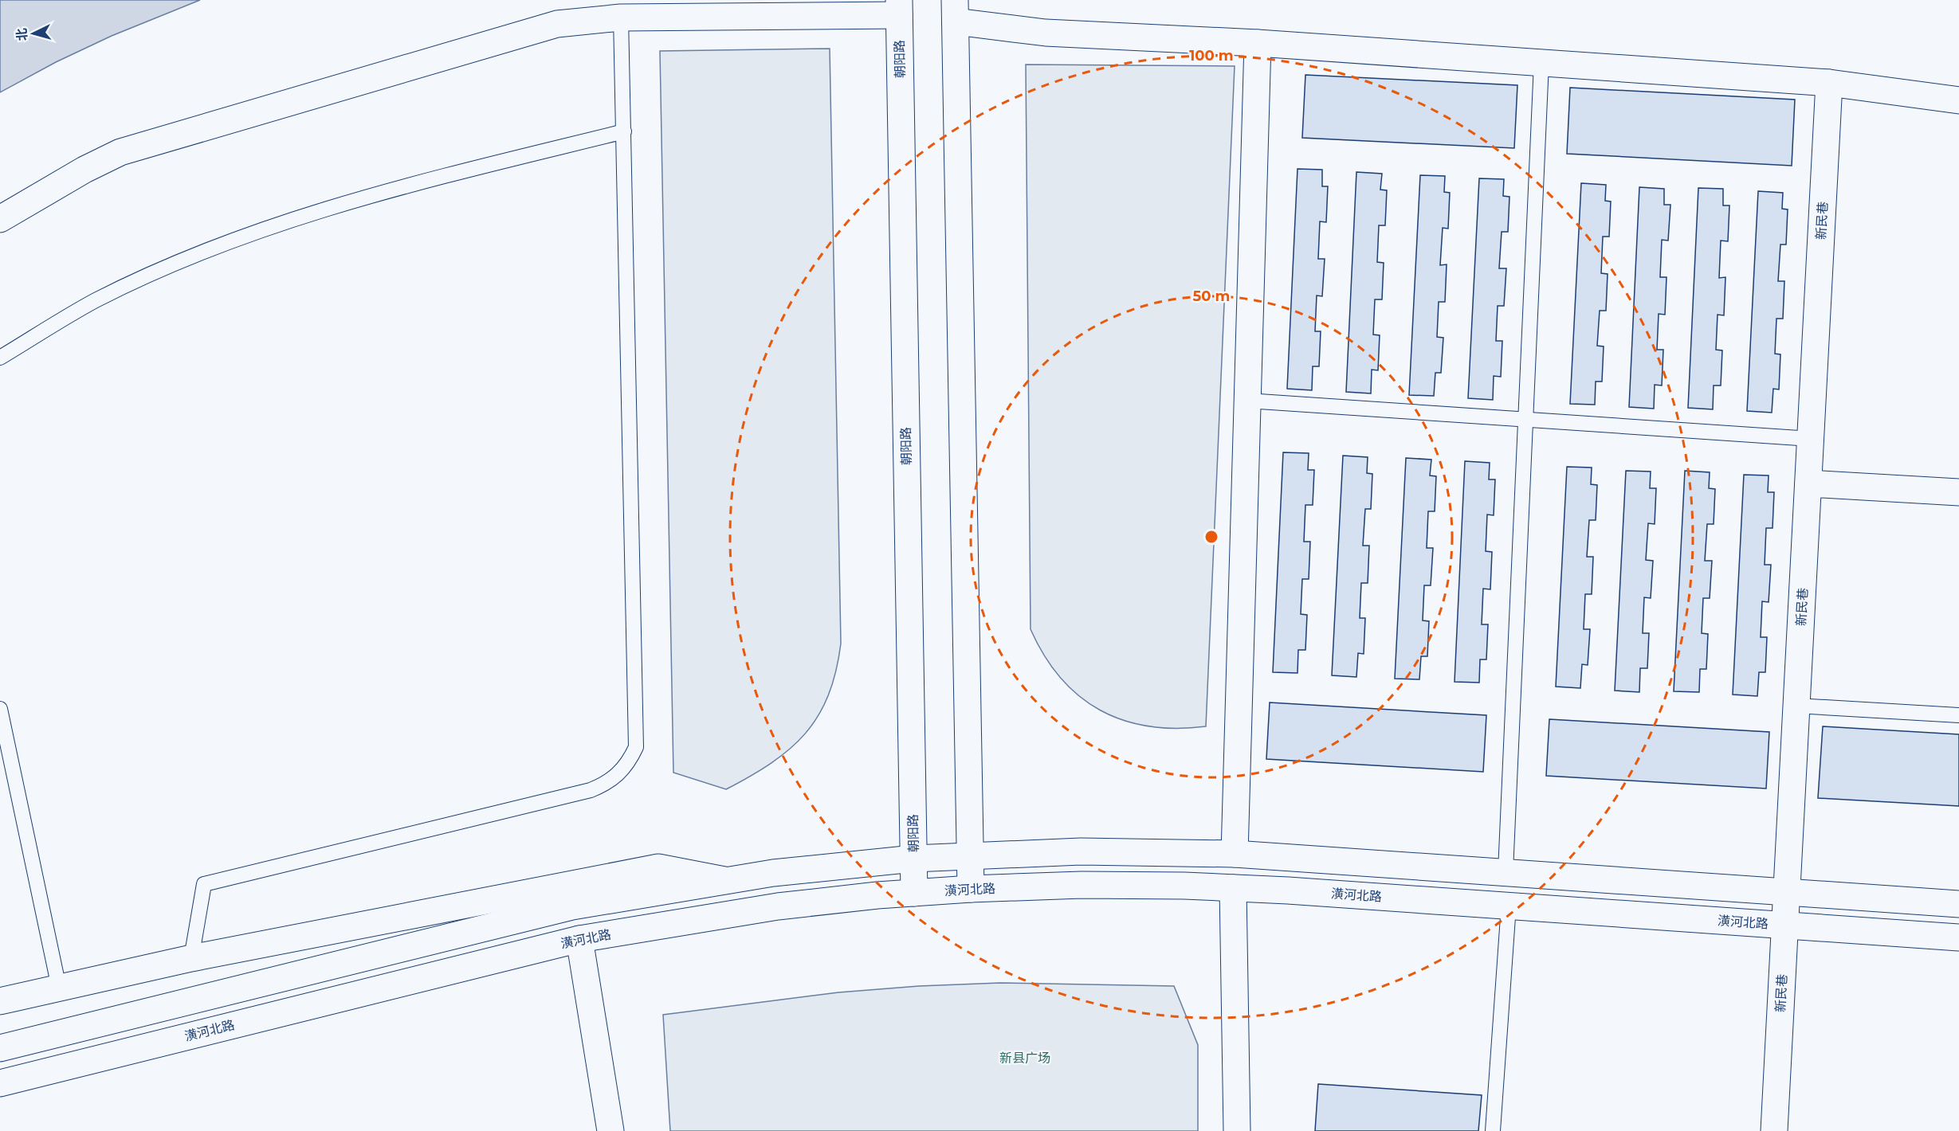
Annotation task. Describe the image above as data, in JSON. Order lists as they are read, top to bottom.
{
  "streets": {
    "main road": ["朝阳路", "新民巷", "潢河北路"]
  },
  "crossings": [
    ["朝阳路", "潢河北路"],
    ["新民巷", "潢河北路"]
  ],
  "parks": ["新县广场"],
  "north": "left",
  "rings": ["100 m", "50 m"]
}
